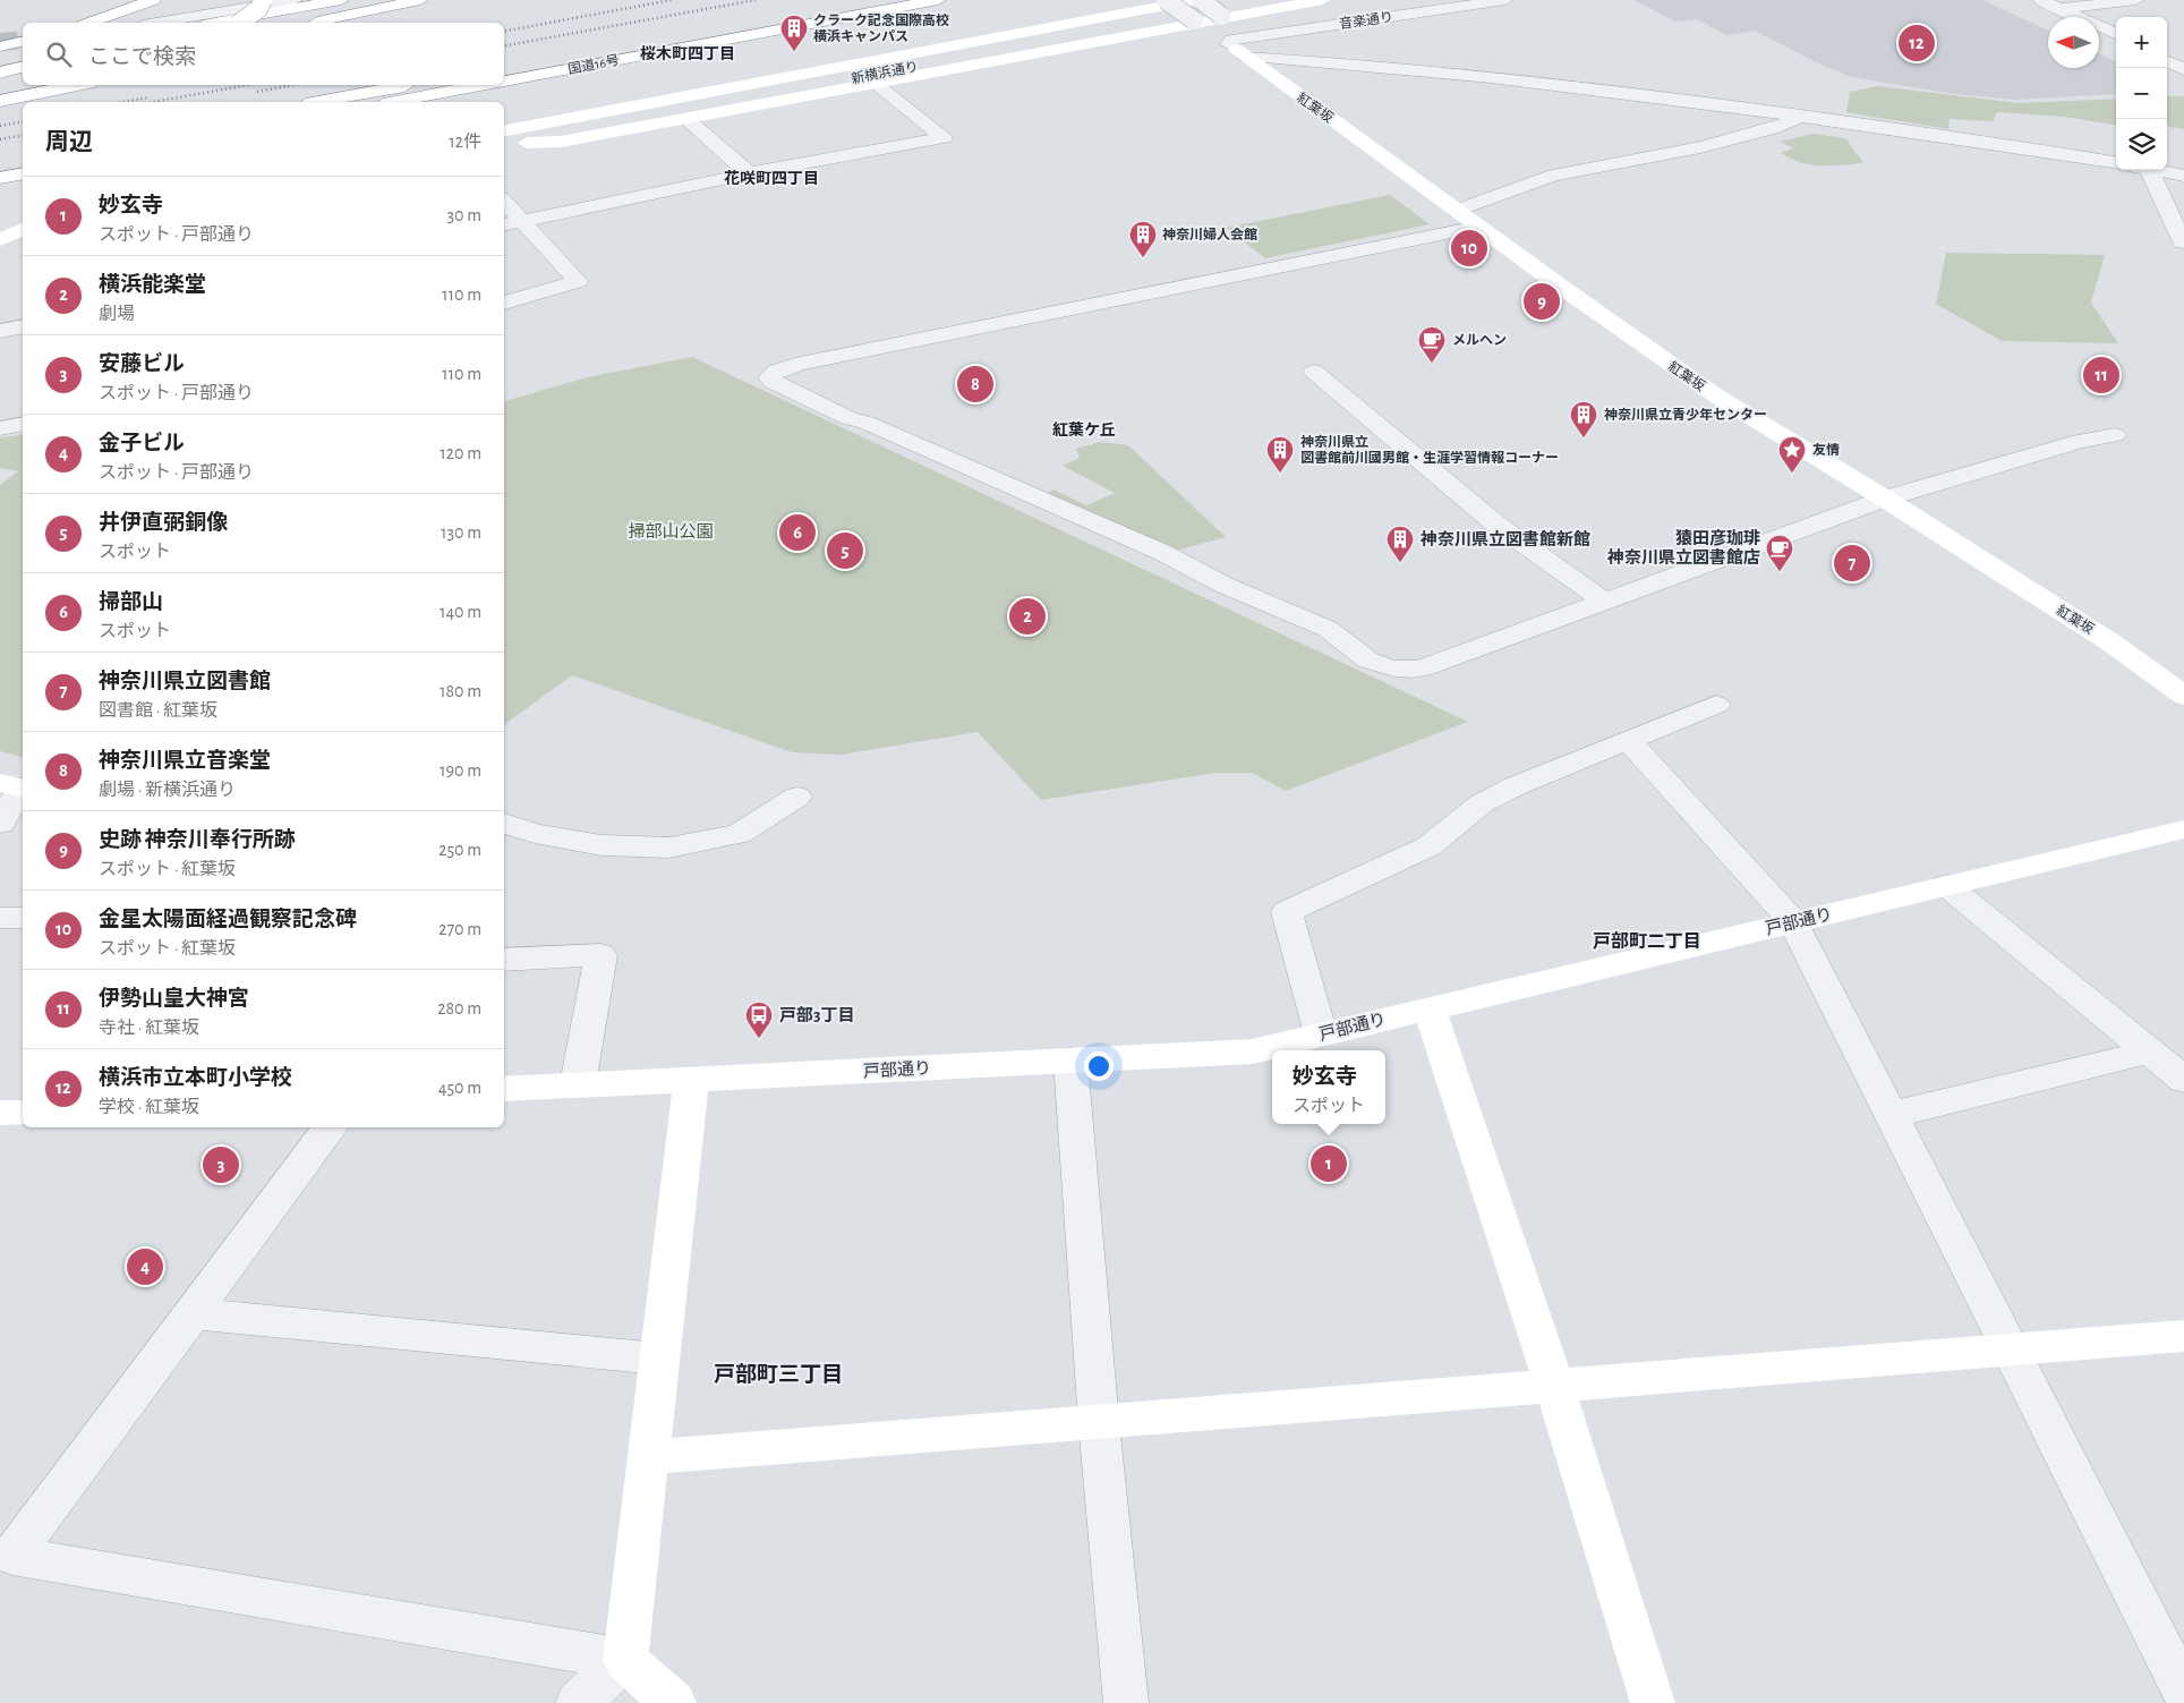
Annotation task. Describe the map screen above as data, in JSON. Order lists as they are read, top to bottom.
{
  "streets": {
    "main road": [
      "国道16号",
      "新横浜通り",
      "紅葉坂",
      "戸部通り"
    ],
    "street": ["音楽通り"]
  },
  "crossings": [
    ["音楽通り", "紅葉坂"]
  ],
  "districts": [
    "桜木町四丁目",
    "花咲町四丁目",
    "紅葉ケ丘",
    "戸部町二丁目",
    "戸部町三丁目"
  ],
  "parks": ["掃部山公園"],
  "places": {
    "building": [
      "クラーク記念国際高校 横浜キャンパス",
      "神奈川婦人会館",
      "神奈川県立青少年センター",
      "神奈川県立 図書館前川國男館・生涯学習情報コーナー",
      "神奈川県立図書館新館"
    ],
    "cafe": ["メルヘン", "猿田彦珈琲 神奈川県立図書館店"],
    "place": ["友情"],
    "bus stop": ["戸部3丁目"]
  },
  "north": "left",
  "page": {
    "map_buttons": ["+", "−"],
    "pins": [
      "12",
      "10",
      "9",
      "11",
      "8",
      "6",
      "5",
      "7",
      "2",
      "1",
      "3",
      "4"
    ],
    "search": "ここで検索",
    "heading": ["周辺", "12件"],
    "list": [
      {
        "mark": "1",
        "name": "妙玄寺",
        "note": "スポット · 戸部通り",
        "value": "30 m"
      },
      {
        "mark": "2",
        "name": "横浜能楽堂",
        "note": "劇場",
        "value": "110 m"
      },
      {
        "mark": "3",
        "name": "安藤ビル",
        "note": "スポット · 戸部通り",
        "value": "110 m"
      },
      {
        "mark": "4",
        "name": "金子ビル",
        "note": "スポット · 戸部通り",
        "value": "120 m"
      },
      {
        "mark": "5",
        "name": "井伊直弼銅像",
        "note": "スポット",
        "value": "130 m"
      },
      {
        "mark": "6",
        "name": "掃部山",
        "note": "スポット",
        "value": "140 m"
      },
      {
        "mark": "7",
        "name": "神奈川県立図書館",
        "note": "図書館 · 紅葉坂",
        "value": "180 m"
      },
      {
        "mark": "8",
        "name": "神奈川県立音楽堂",
        "note": "劇場 · 新横浜通り",
        "value": "190 m"
      },
      {
        "mark": "9",
        "name": "史跡 神奈川奉行所跡",
        "note": "スポット · 紅葉坂",
        "value": "250 m"
      },
      {
        "mark": "10",
        "name": "金星太陽面経過観察記念碑",
        "note": "スポット · 紅葉坂",
        "value": "270 m"
      },
      {
        "mark": "11",
        "name": "伊勢山皇大神宮",
        "note": "寺社 · 紅葉坂",
        "value": "280 m"
      },
      {
        "mark": "12",
        "name": "横浜市立本町小学校",
        "note": "学校 · 紅葉坂",
        "value": "450 m"
      }
    ],
    "popup": ["妙玄寺", "スポット"]
  }
}
